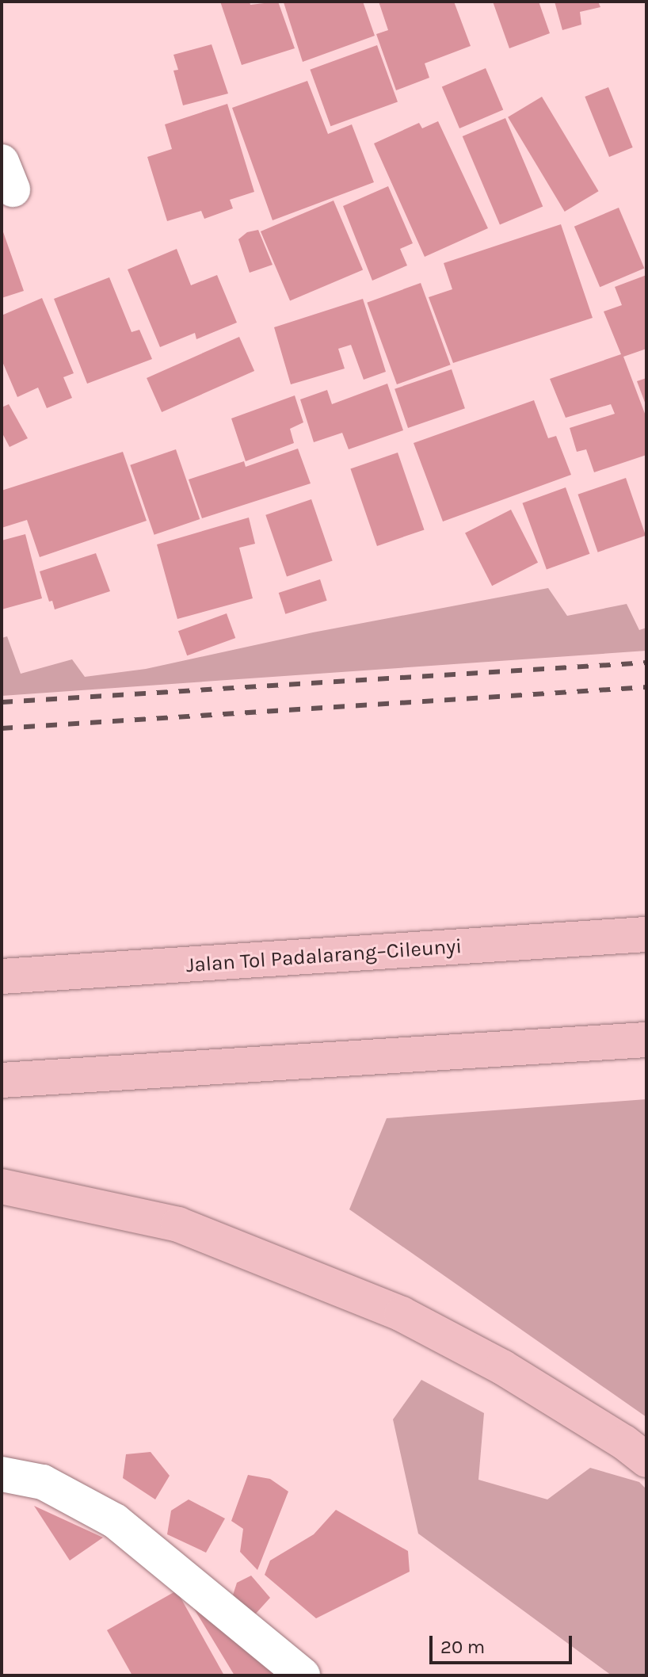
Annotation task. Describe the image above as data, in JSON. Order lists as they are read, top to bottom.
{
  "streets": {
    "highway": ["Jalan Tol Padalarang–Cileunyi"]
  },
  "scale_bar": "20 m"
}
